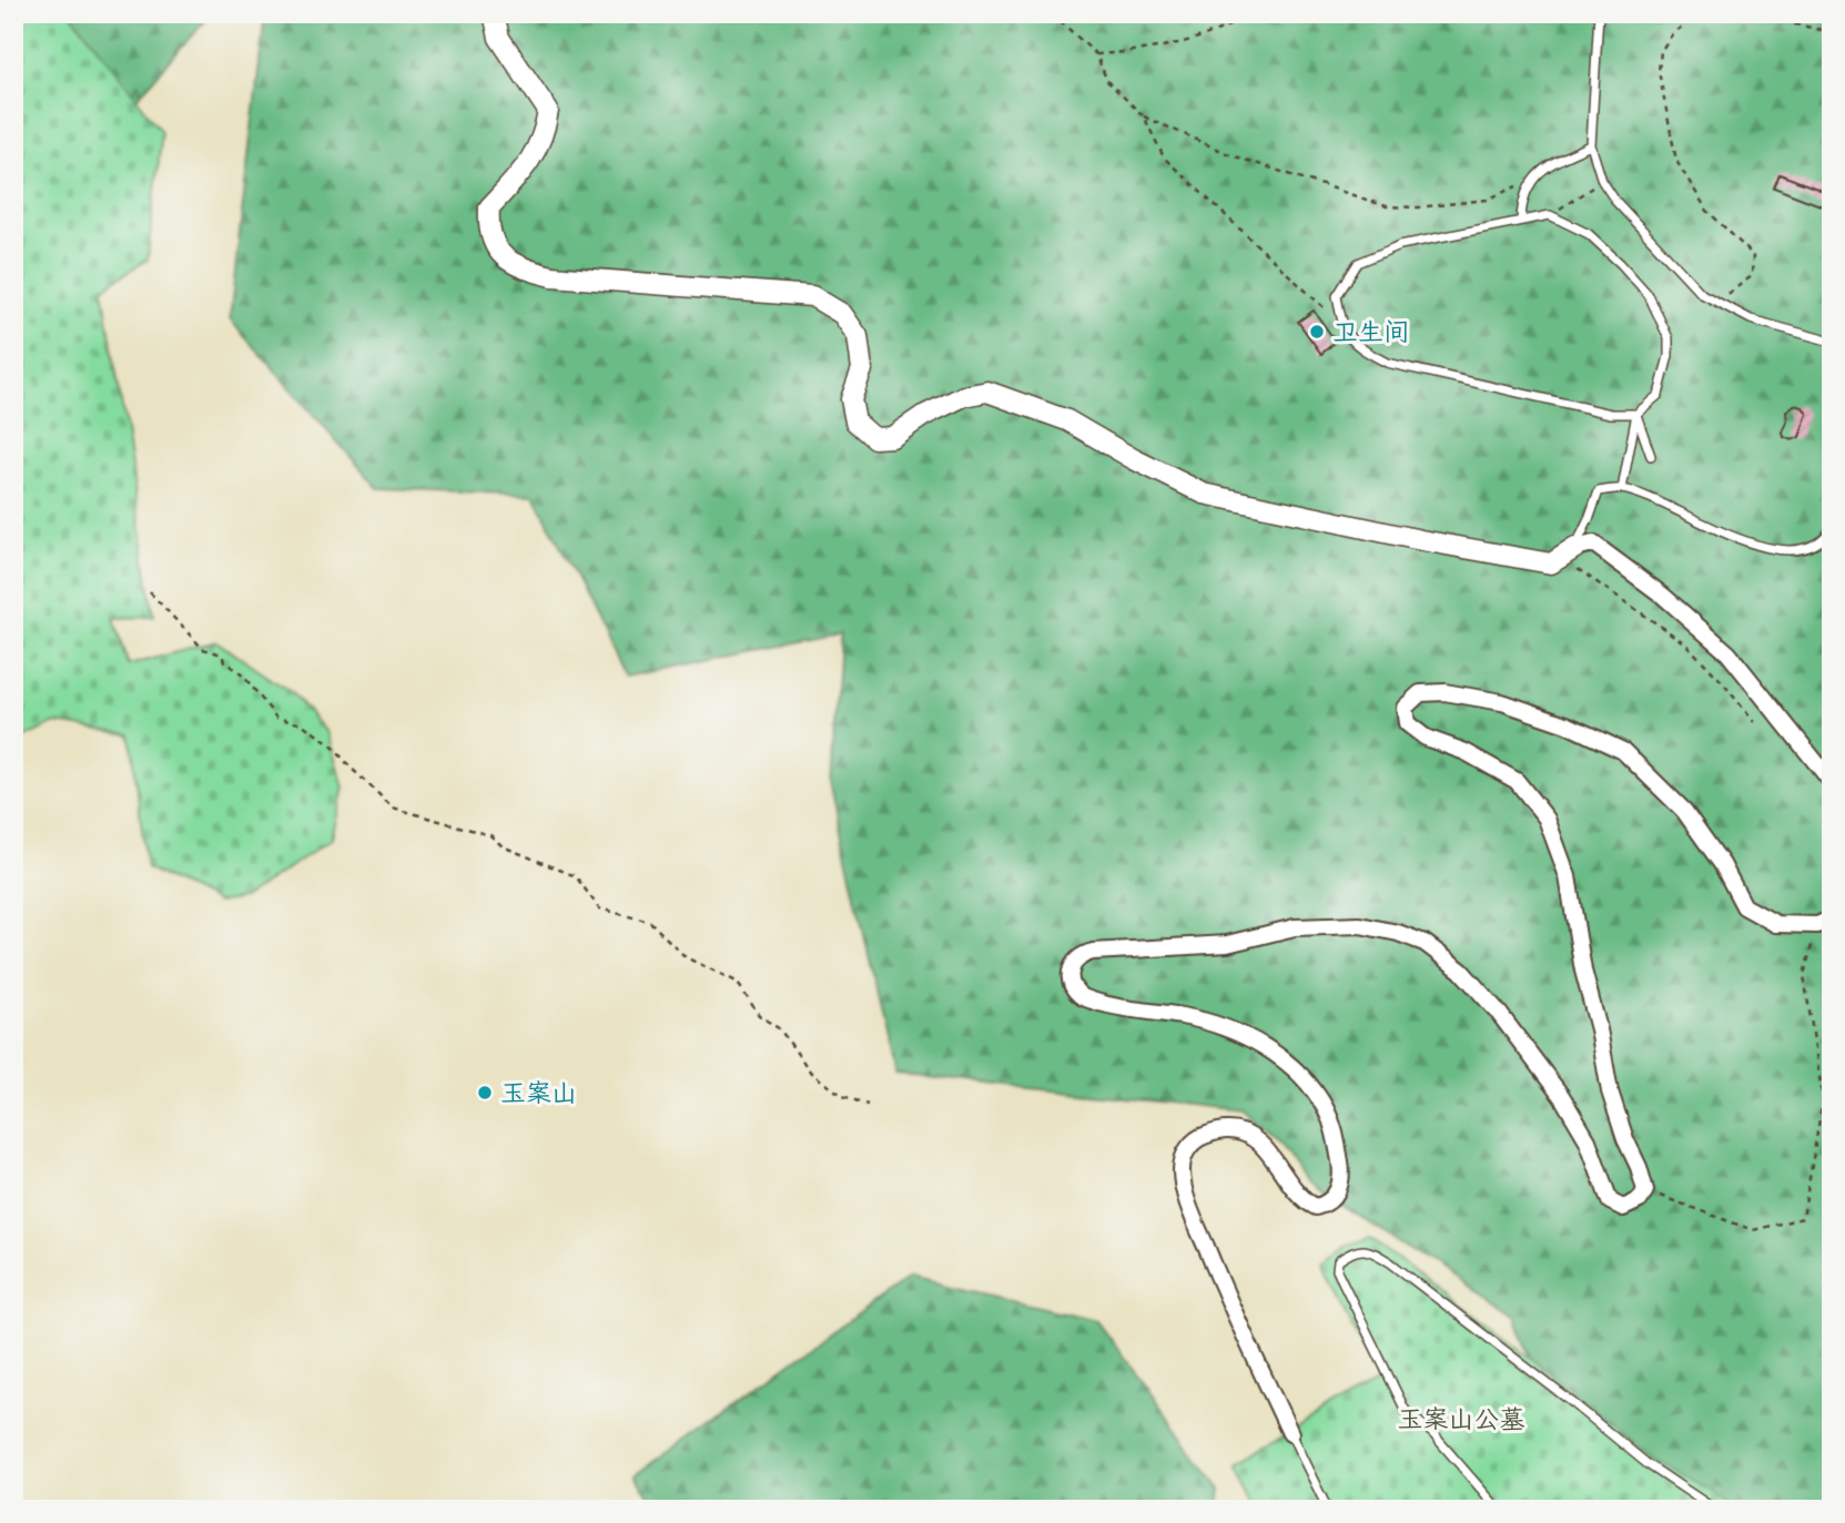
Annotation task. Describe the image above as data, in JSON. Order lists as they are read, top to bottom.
{
  "parks": ["玉案山公墓"],
  "places": ["卫生间", "玉案山"]
}
